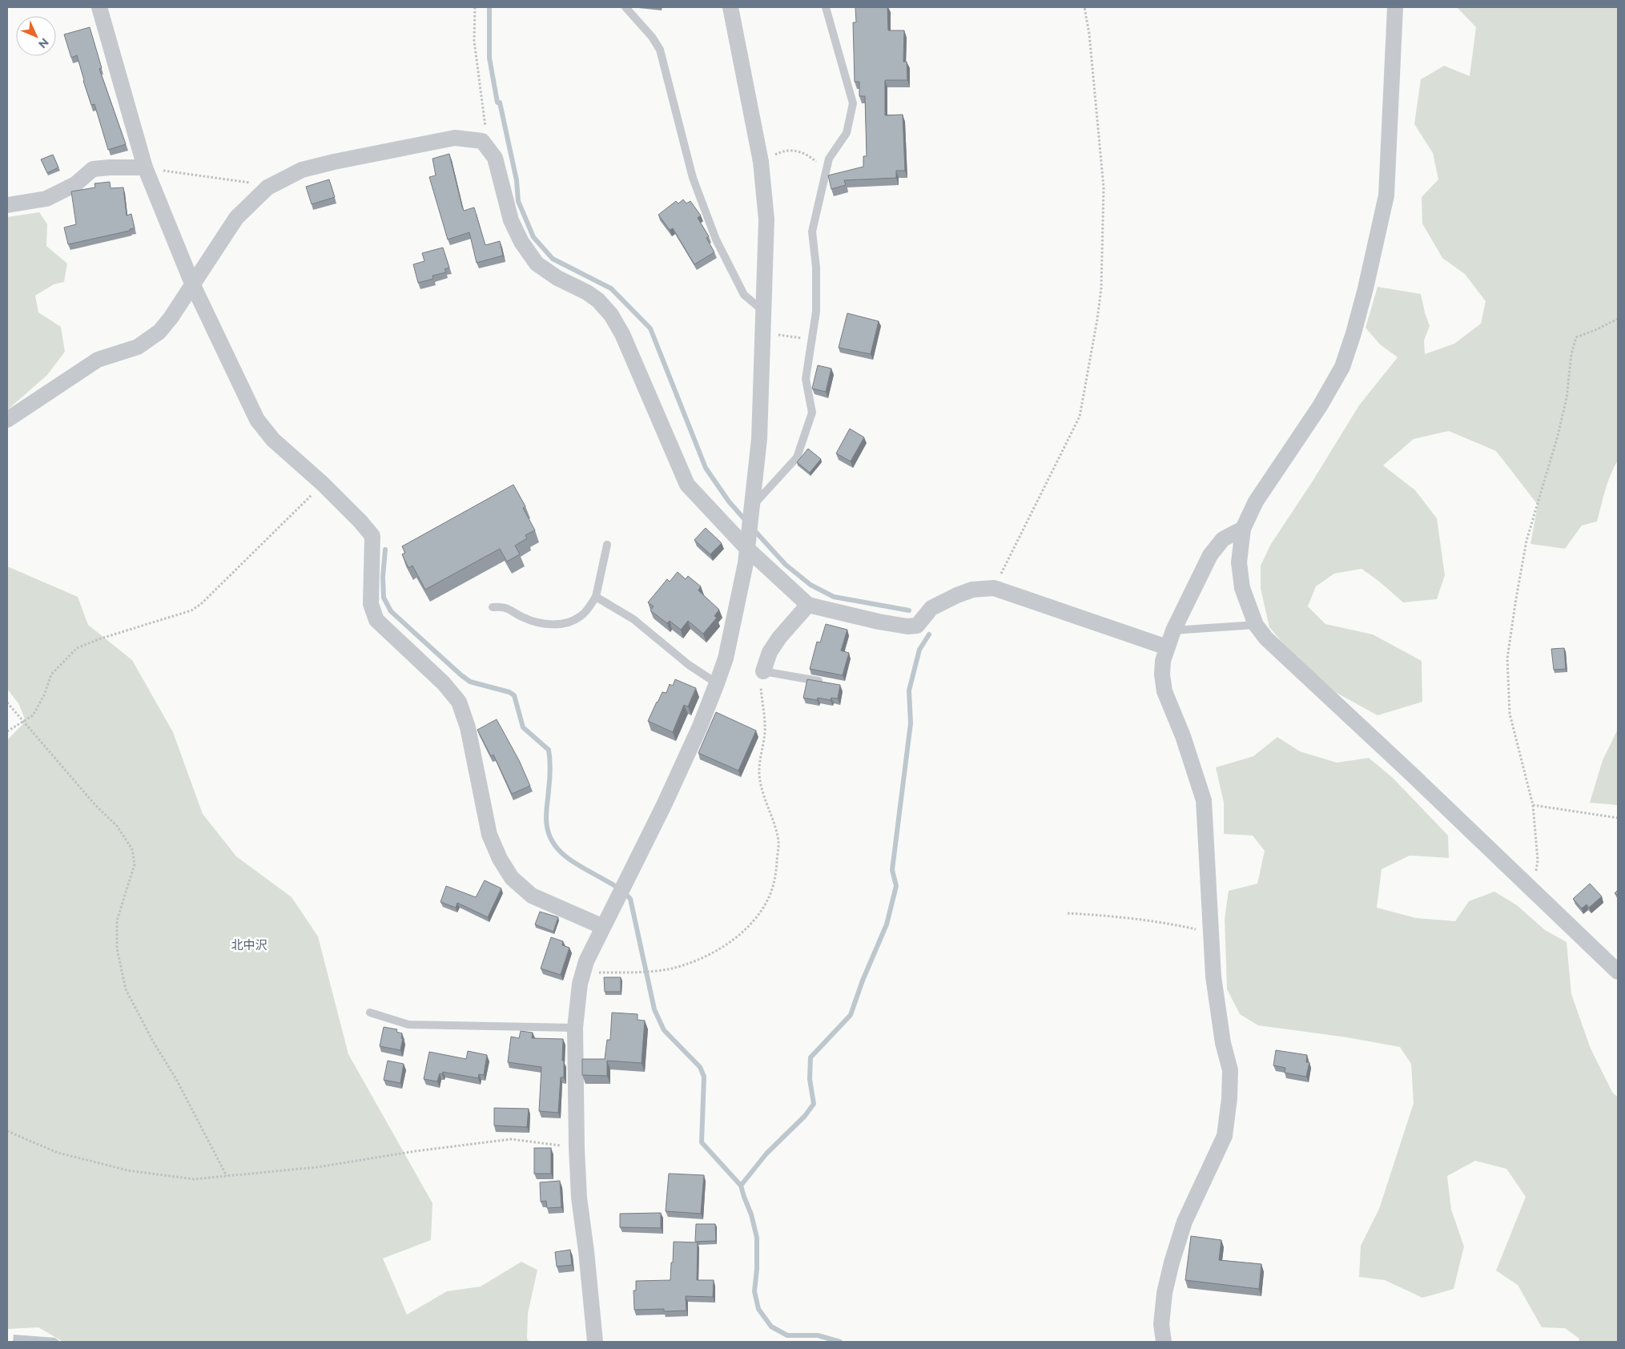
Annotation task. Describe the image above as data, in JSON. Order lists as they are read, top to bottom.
{
  "districts": ["北中沢"],
  "north": "bottom right"
}
